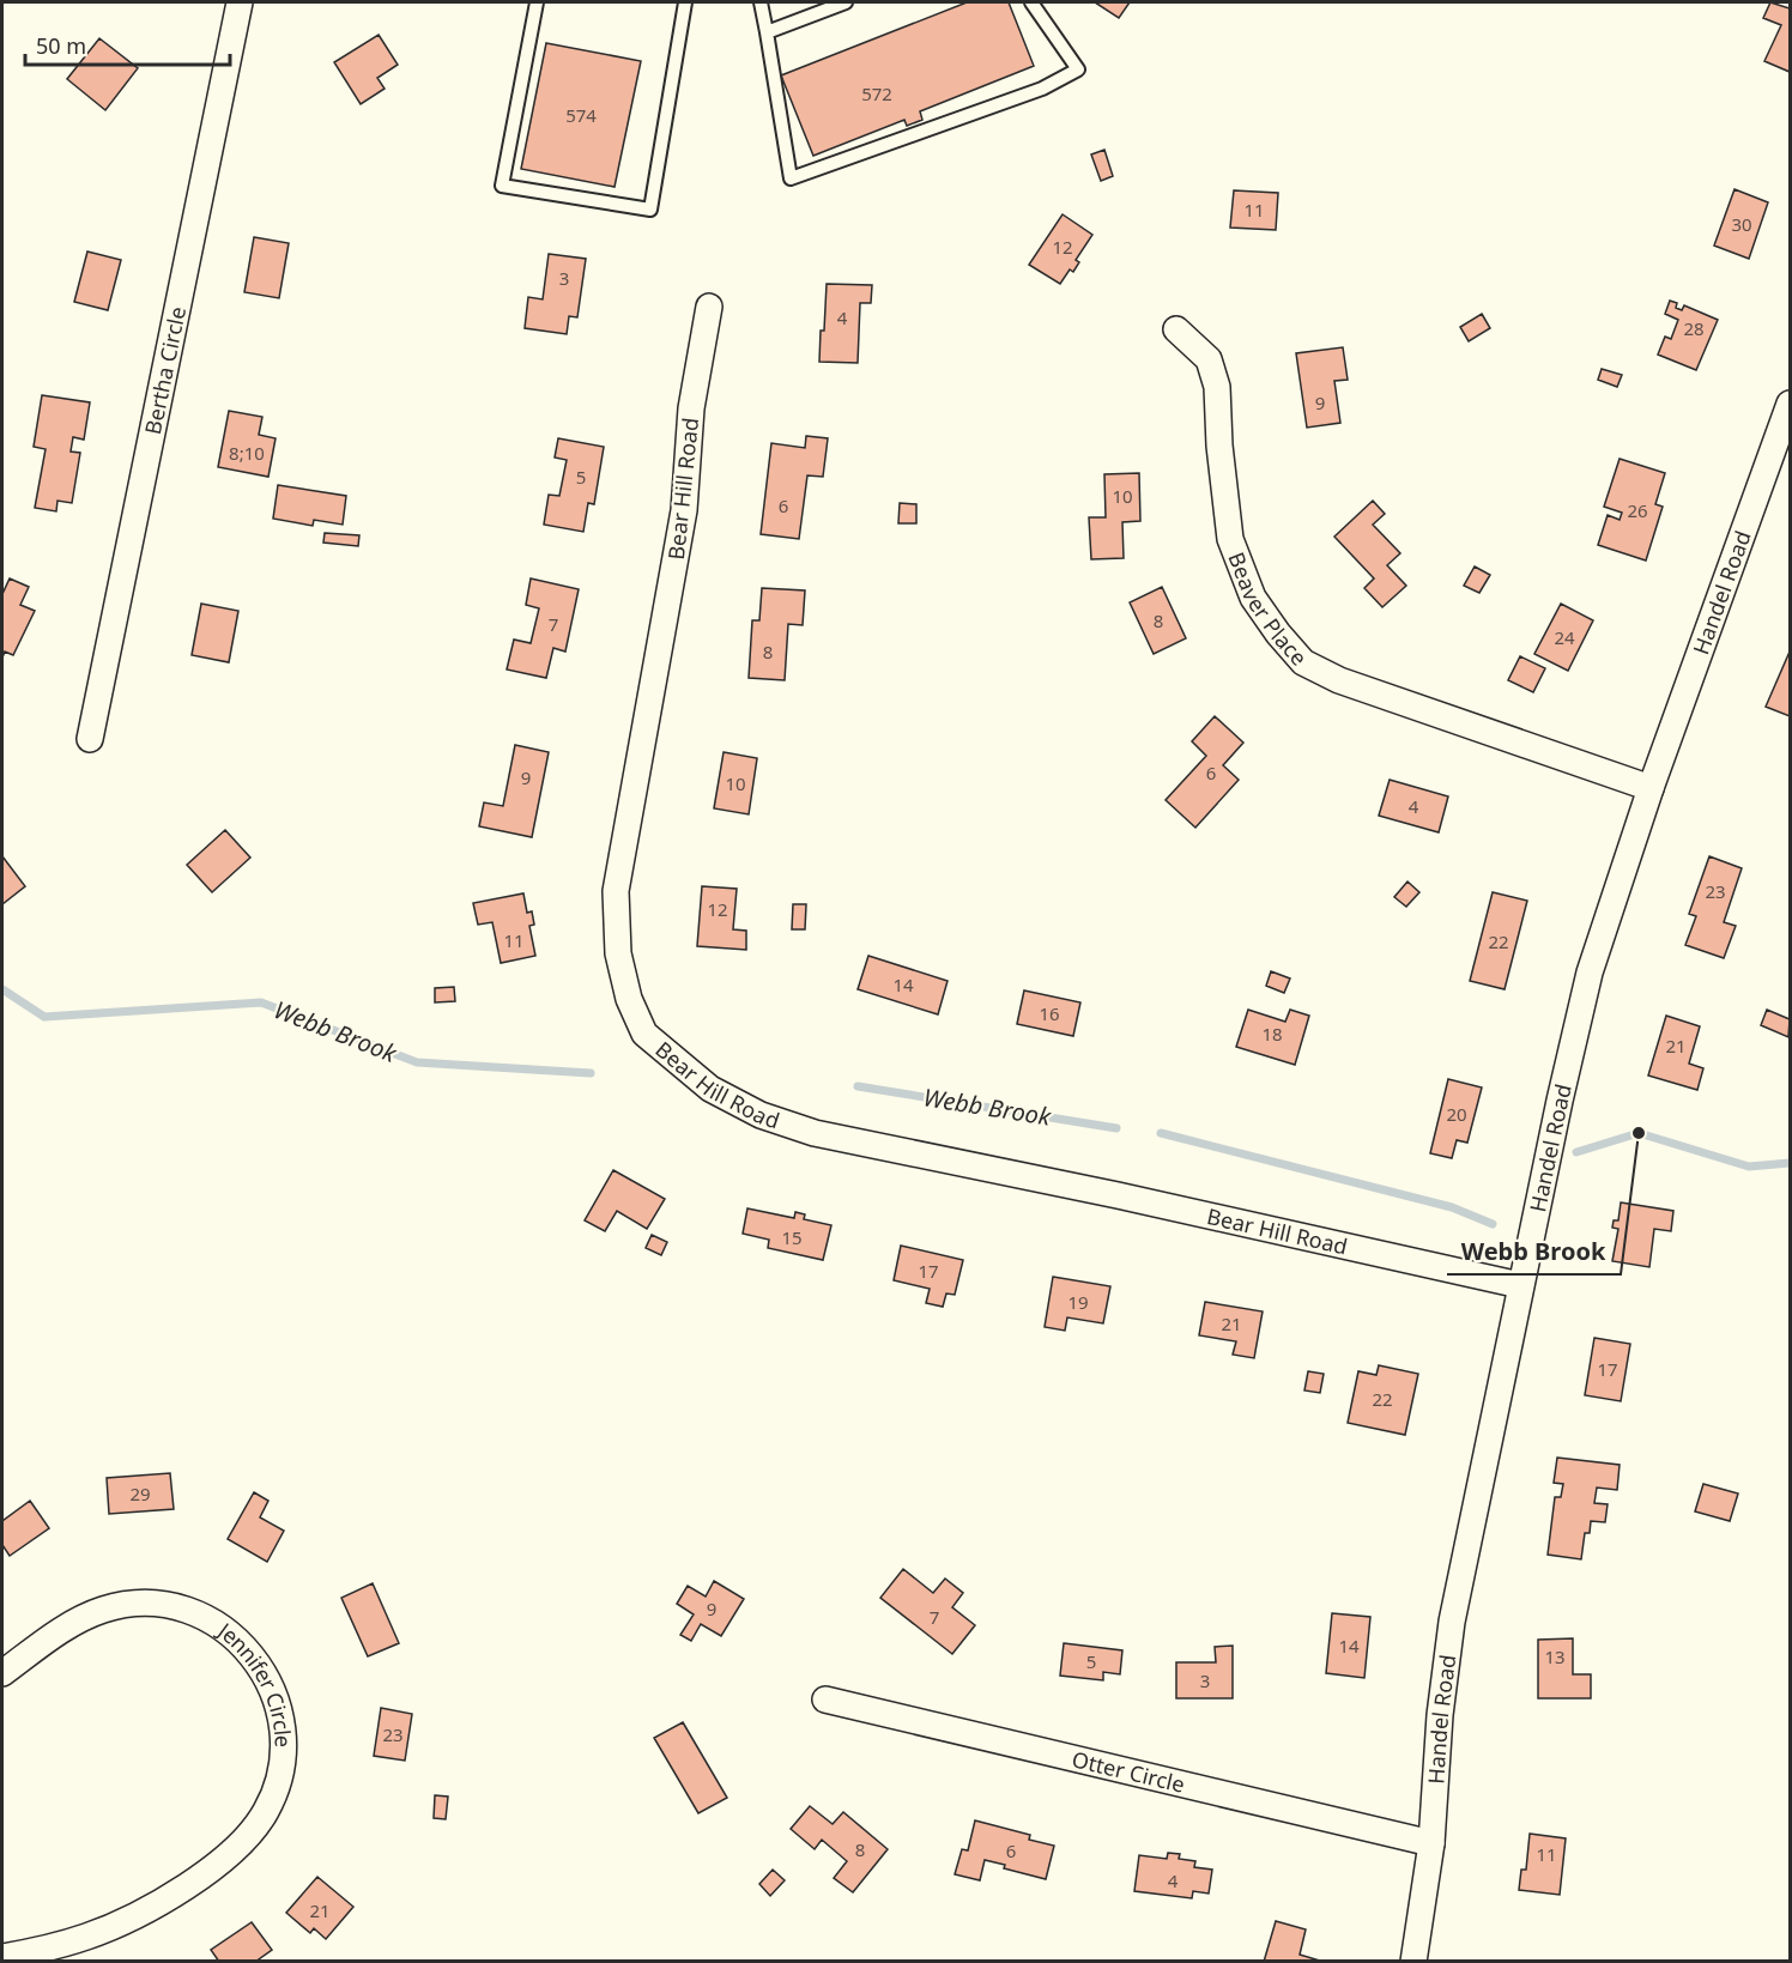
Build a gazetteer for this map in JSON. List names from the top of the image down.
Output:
{
  "streets": {
    "street": [
      "Bertha Circle",
      "Bear Hill Road",
      "Handel Road",
      "Beaver Place",
      "Jennifer Circle",
      "Otter Circle"
    ]
  },
  "crossings": [
    ["Bear Hill Road", "Handel Road"],
    ["Handel Road", "Beaver Place"],
    ["Handel Road", "Otter Circle"]
  ],
  "water": ["Webb Brook"],
  "places": ["Webb Brook"],
  "house_numbers": [
    "572",
    "574",
    "11",
    "30",
    "12",
    "3",
    "4",
    "28",
    "9",
    "8;10",
    "5",
    "10",
    "6",
    "26",
    "8",
    "7",
    "24",
    "8",
    "6",
    "9",
    "10",
    "4",
    "23",
    "12",
    "11",
    "22",
    "14",
    "16",
    "18",
    "21",
    "20",
    "15",
    "17",
    "19",
    "21",
    "17",
    "22",
    "29",
    "9",
    "7",
    "14",
    "13",
    "5",
    "3",
    "23",
    "8",
    "6",
    "11",
    "4",
    "21"
  ],
  "scale_bar": "50 m"
}
